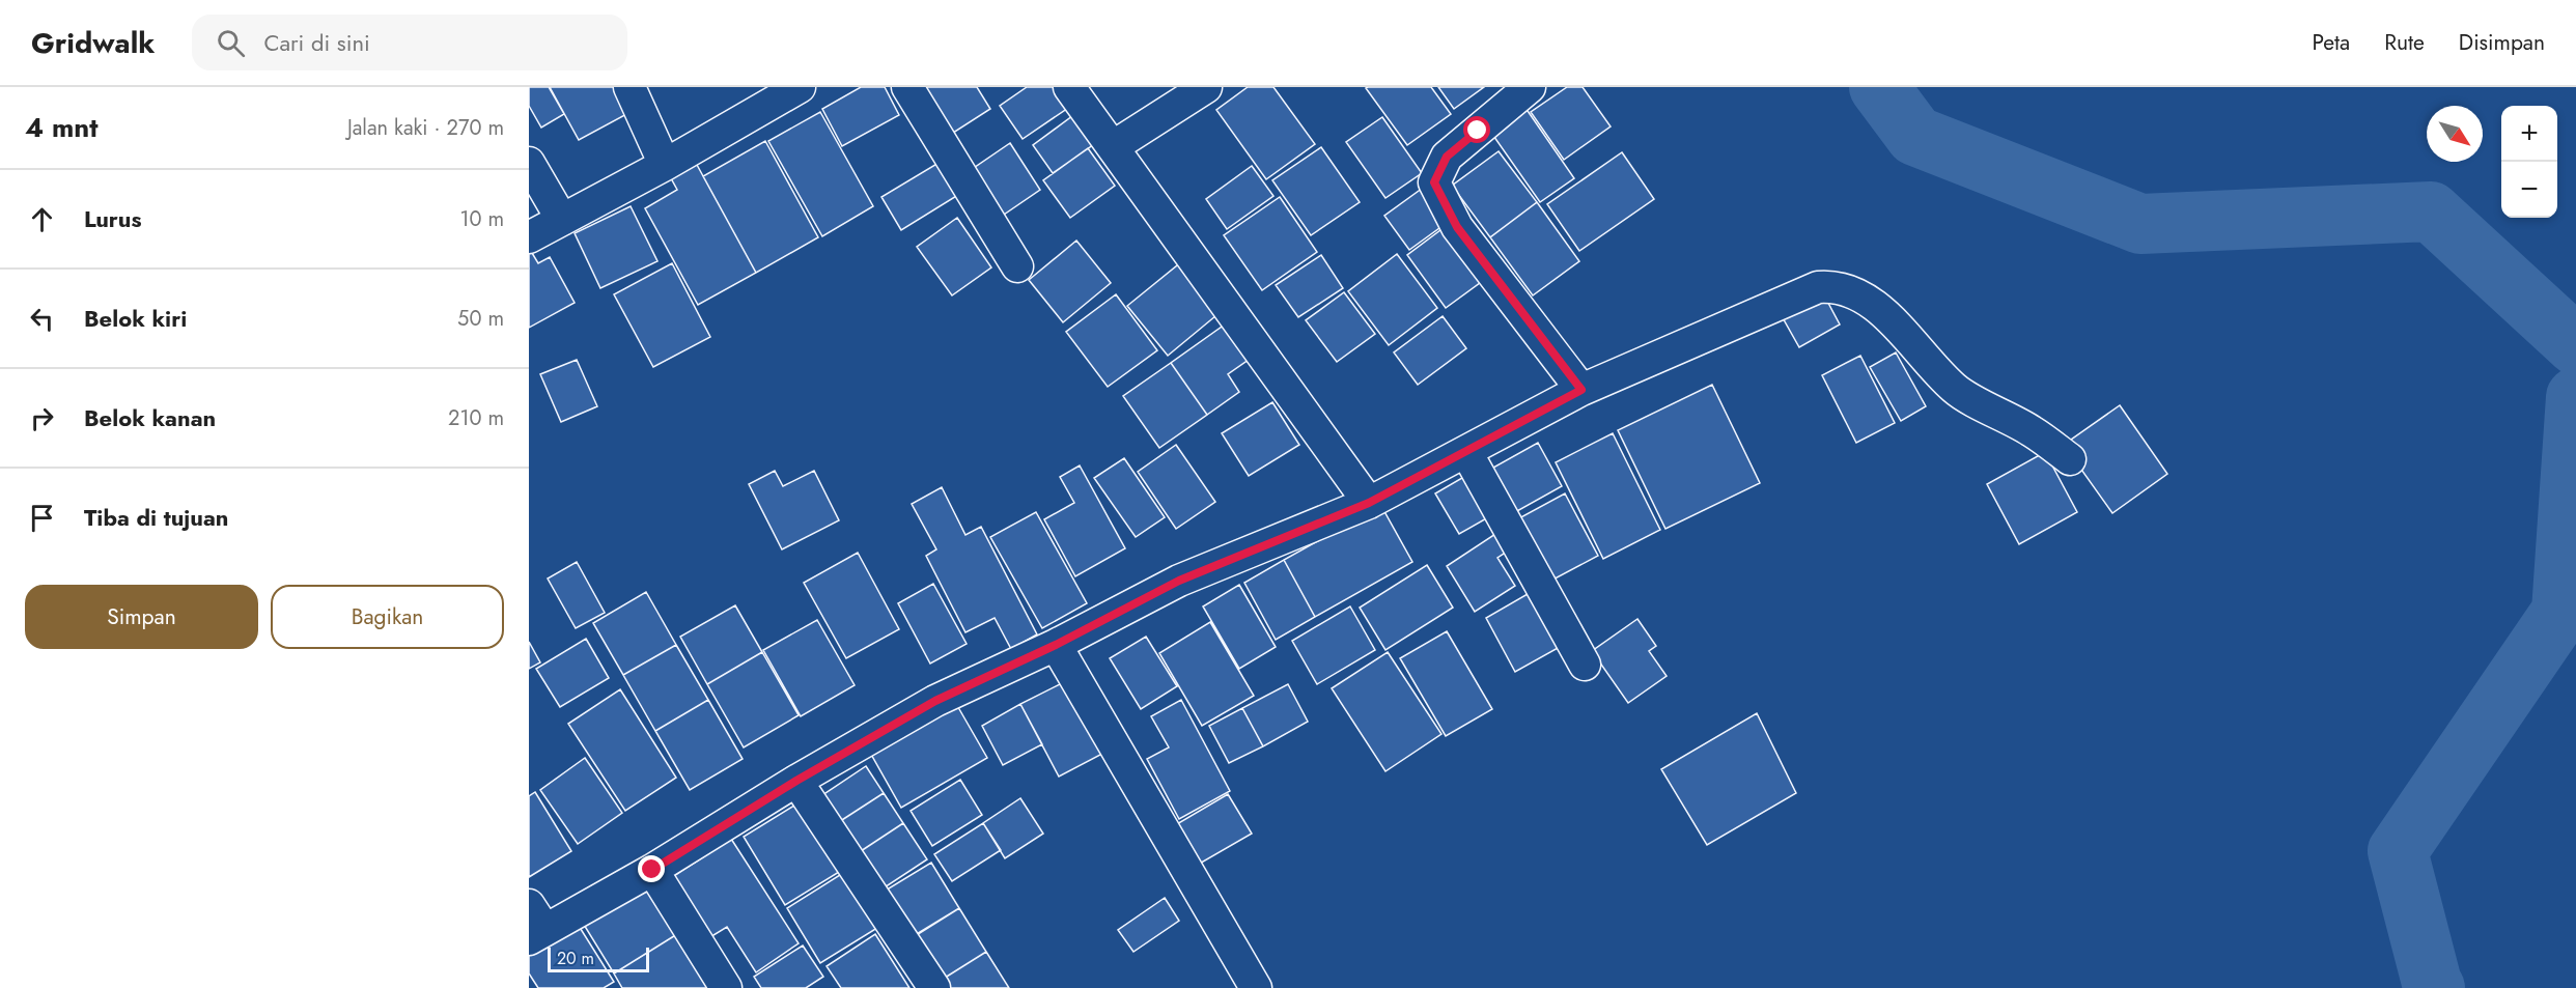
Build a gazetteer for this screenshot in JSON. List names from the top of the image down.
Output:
{
  "scale_bar": "20 m",
  "north": "bottom right",
  "page": {
    "header": "Gridwalk",
    "search": "Cari di sini",
    "nav": ["Peta", "Rute", "Disimpan"],
    "heading": ["4 mnt", "Jalan kaki · 270 m"],
    "map_buttons": ["+", "−"],
    "list": [
      ["Lurus", "10 m"],
      ["Belok kiri", "50 m"],
      ["Belok kanan", "210 m"],
      "Tiba di tujuan"
    ],
    "buttons": ["Simpan", "Bagikan"],
    "scale": "20 m"
  }
}
